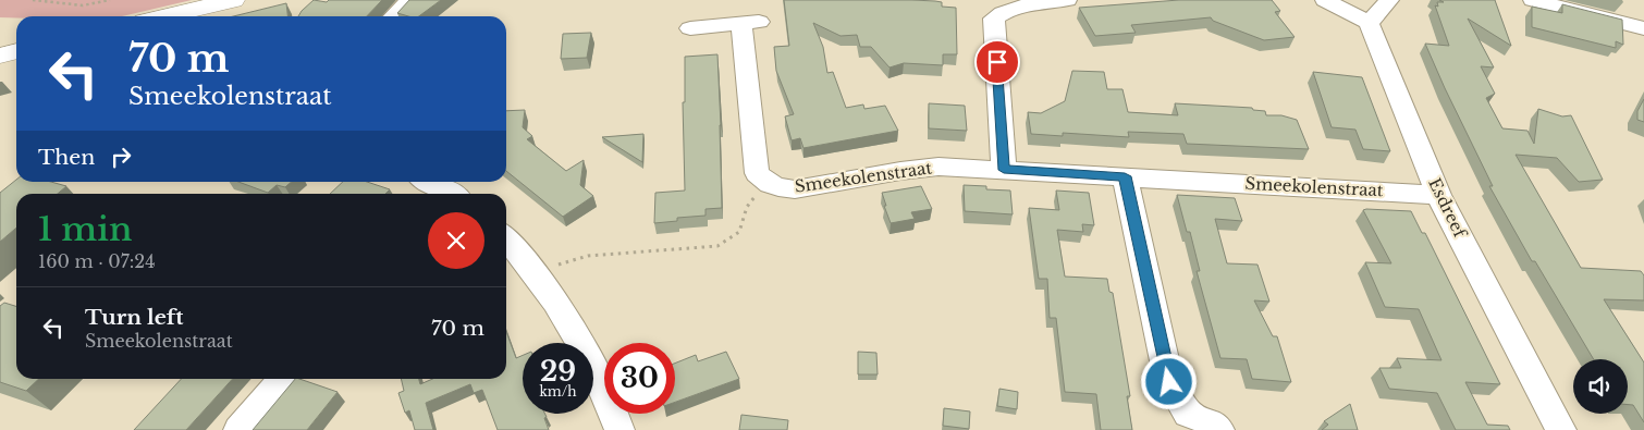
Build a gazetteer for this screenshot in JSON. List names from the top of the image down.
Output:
{
  "streets": {
    "street": ["Smeekolenstraat", "Esdreef"]
  },
  "crossings": [
    ["Smeekolenstraat", "Esdreef"]
  ],
  "page": {
    "turn": ["70 m", "Smeekolenstraat"],
    "then": "Then",
    "heading": ["1 min", "160 m · 07:24"],
    "list": [
      {
        "name": "Turn left",
        "note": "Smeekolenstraat",
        "value": "70 m"
      }
    ],
    "speed": "29 km/h",
    "limit": "30"
  }
}
